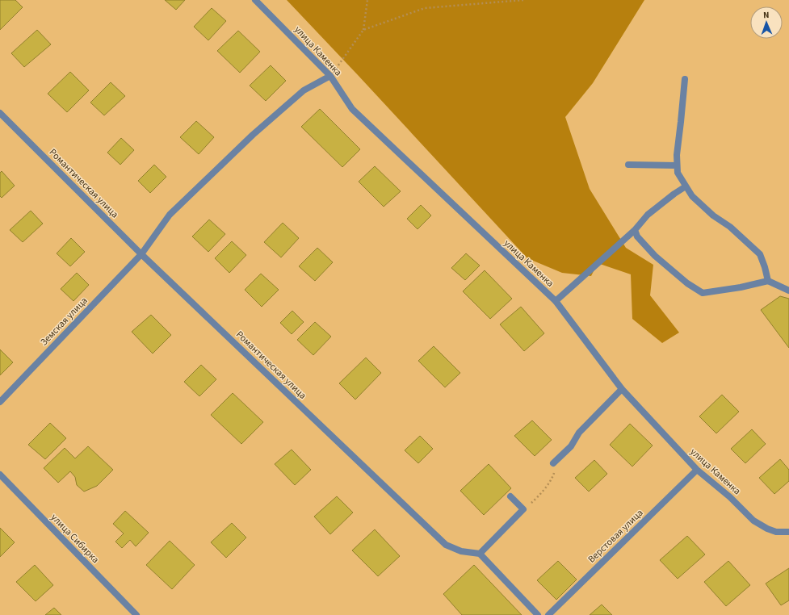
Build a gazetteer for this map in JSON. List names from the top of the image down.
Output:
{
  "streets": {
    "street": [
      "улица Каменка",
      "Романтическая улица",
      "Земская улица",
      "Верстовая улица",
      "улица Сибирка"
    ]
  },
  "crossings": [
    ["улица Каменка", "Земская улица"],
    ["улица Каменка", "Верстовая улица"],
    ["Романтическая улица", "Земская улица"]
  ],
  "north": "top"
}
